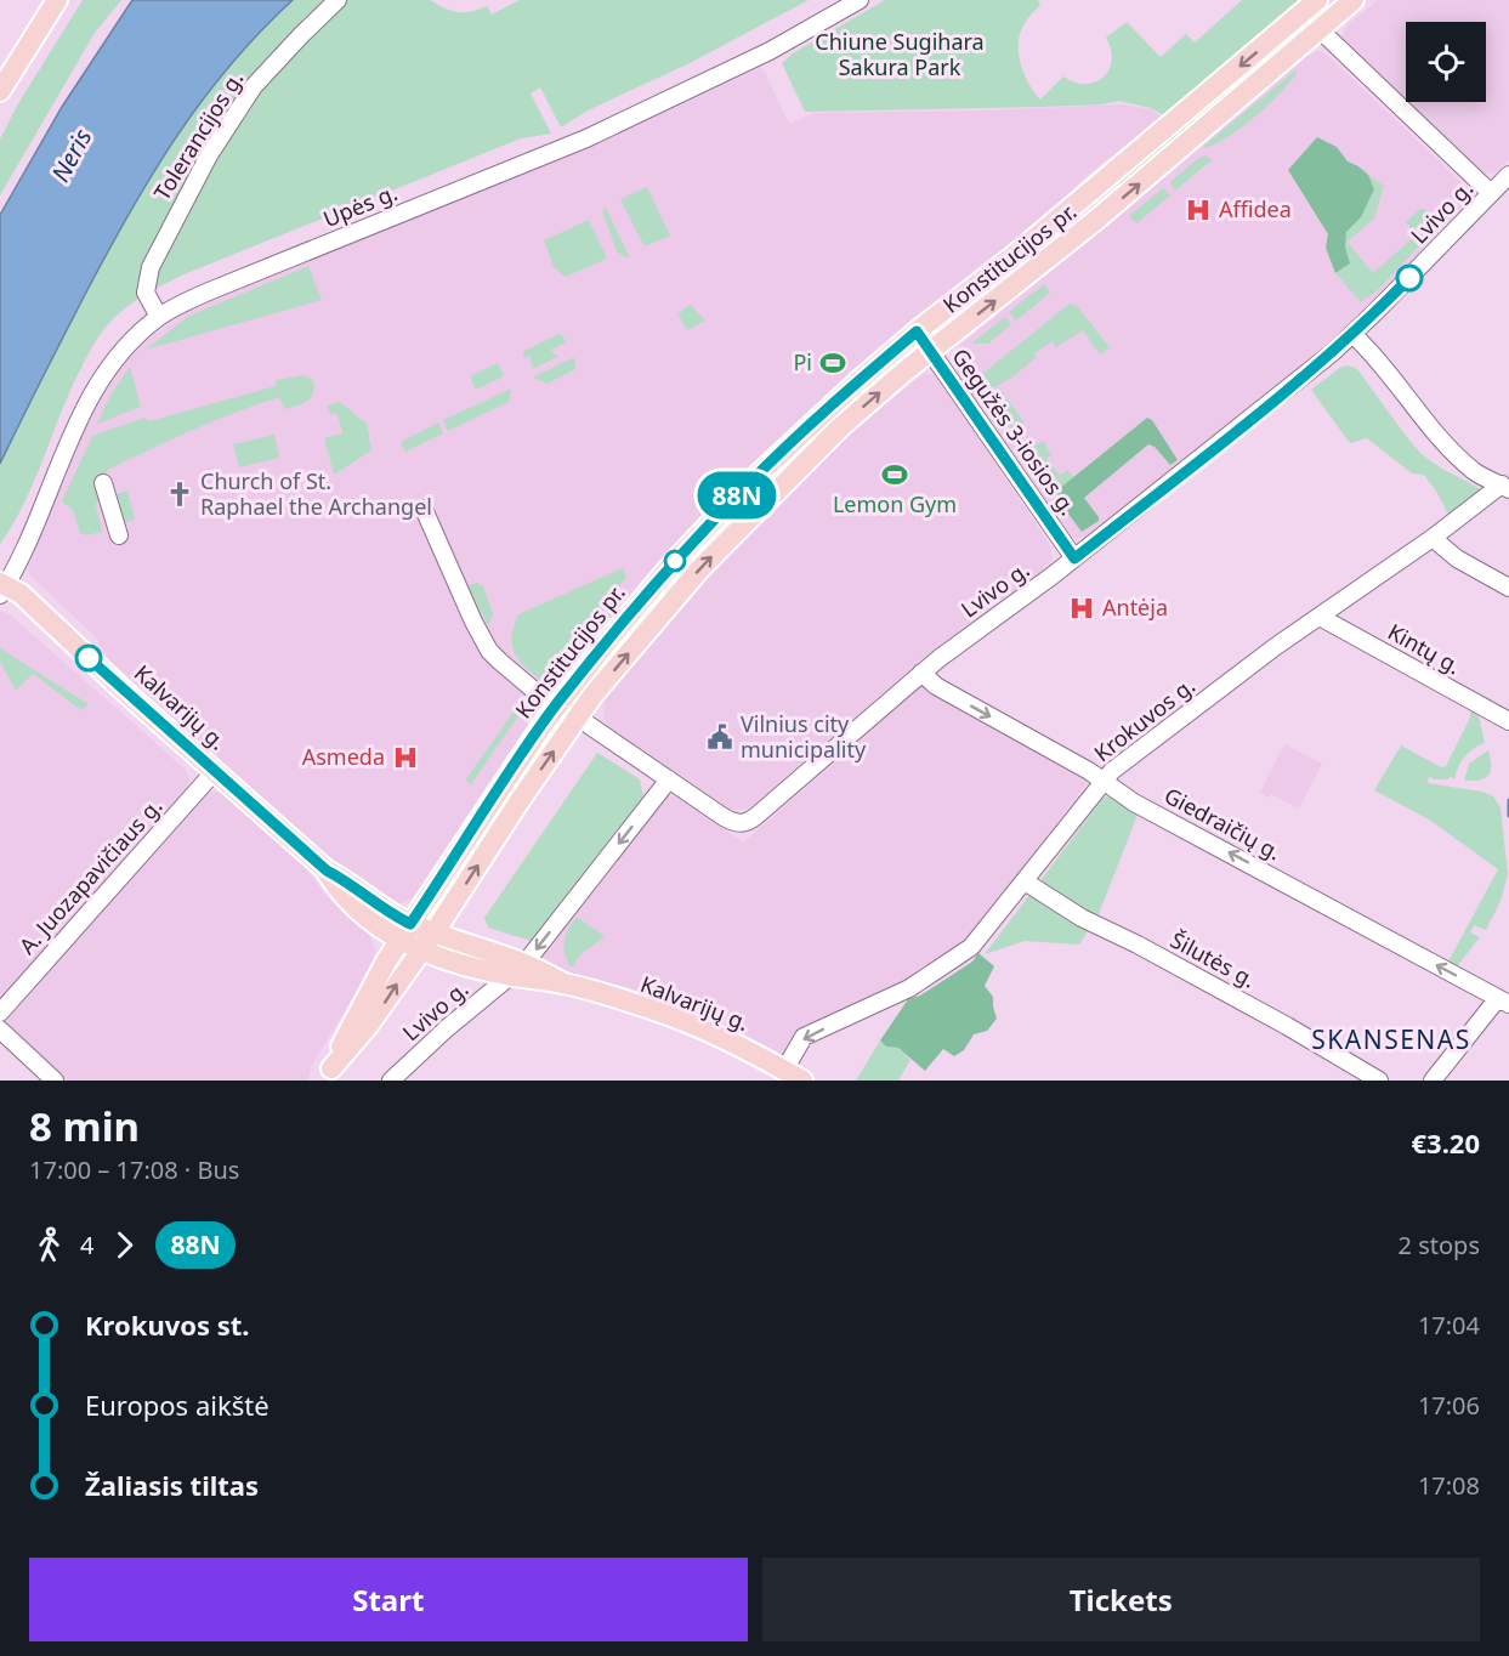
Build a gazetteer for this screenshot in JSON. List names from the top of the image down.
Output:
{
  "streets": {
    "main road": ["Konstitucijos pr.", "Kalvarijų g."],
    "street": [
      "Tolerancijos g.",
      "Upės g.",
      "Lvivo g.",
      "Gegužės 3-iosios g.",
      "Kintų g.",
      "Krokuvos g.",
      "Giedraičių g.",
      "A. Juozapavičiaus g.",
      "Šilutės g."
    ]
  },
  "crossings": [
    ["Tolerancijos g.", "Upės g."],
    ["Upės g.", "Kalvarijų g."],
    ["Lvivo g.", "Gegužės 3-iosios g."],
    ["Lvivo g.", "Kalvarijų g."],
    ["Lvivo g.", "Giedraičių g."],
    ["Konstitucijos pr.", "Gegužės 3-iosios g."],
    ["Konstitucijos pr.", "Kalvarijų g."],
    ["Kintų g.", "Krokuvos g."],
    ["Kalvarijų g.", "Krokuvos g."],
    ["Kalvarijų g.", "A. Juozapavičiaus g."],
    ["Krokuvos g.", "Giedraičių g."],
    ["Krokuvos g.", "Šilutės g."]
  ],
  "districts": ["SKANSENAS"],
  "water": ["Neris"],
  "parks": ["Chiune Sugihara Sakura Park"],
  "places": {
    "hospital": ["Affidea", "Antėja", "Asmeda"],
    "sports": ["Pi", "Lemon Gym"],
    "church": ["Church of St. Raphael the Archangel"],
    "public building": ["Vilnius city municipality"]
  },
  "lines": ["bus line 88N"],
  "page": {
    "on_map": "88N",
    "heading": ["8 min", "17:00 – 17:08 · Bus", "€3.20"],
    "legs": ["4", "88N", "2 stops"],
    "list": [
      {
        "name": "Krokuvos st.",
        "value": "17:04"
      },
      {
        "name": "Europos aikštė",
        "value": "17:06"
      },
      {
        "name": "Žaliasis tiltas",
        "value": "17:08"
      }
    ],
    "buttons": ["Start", "Tickets"]
  }
}
